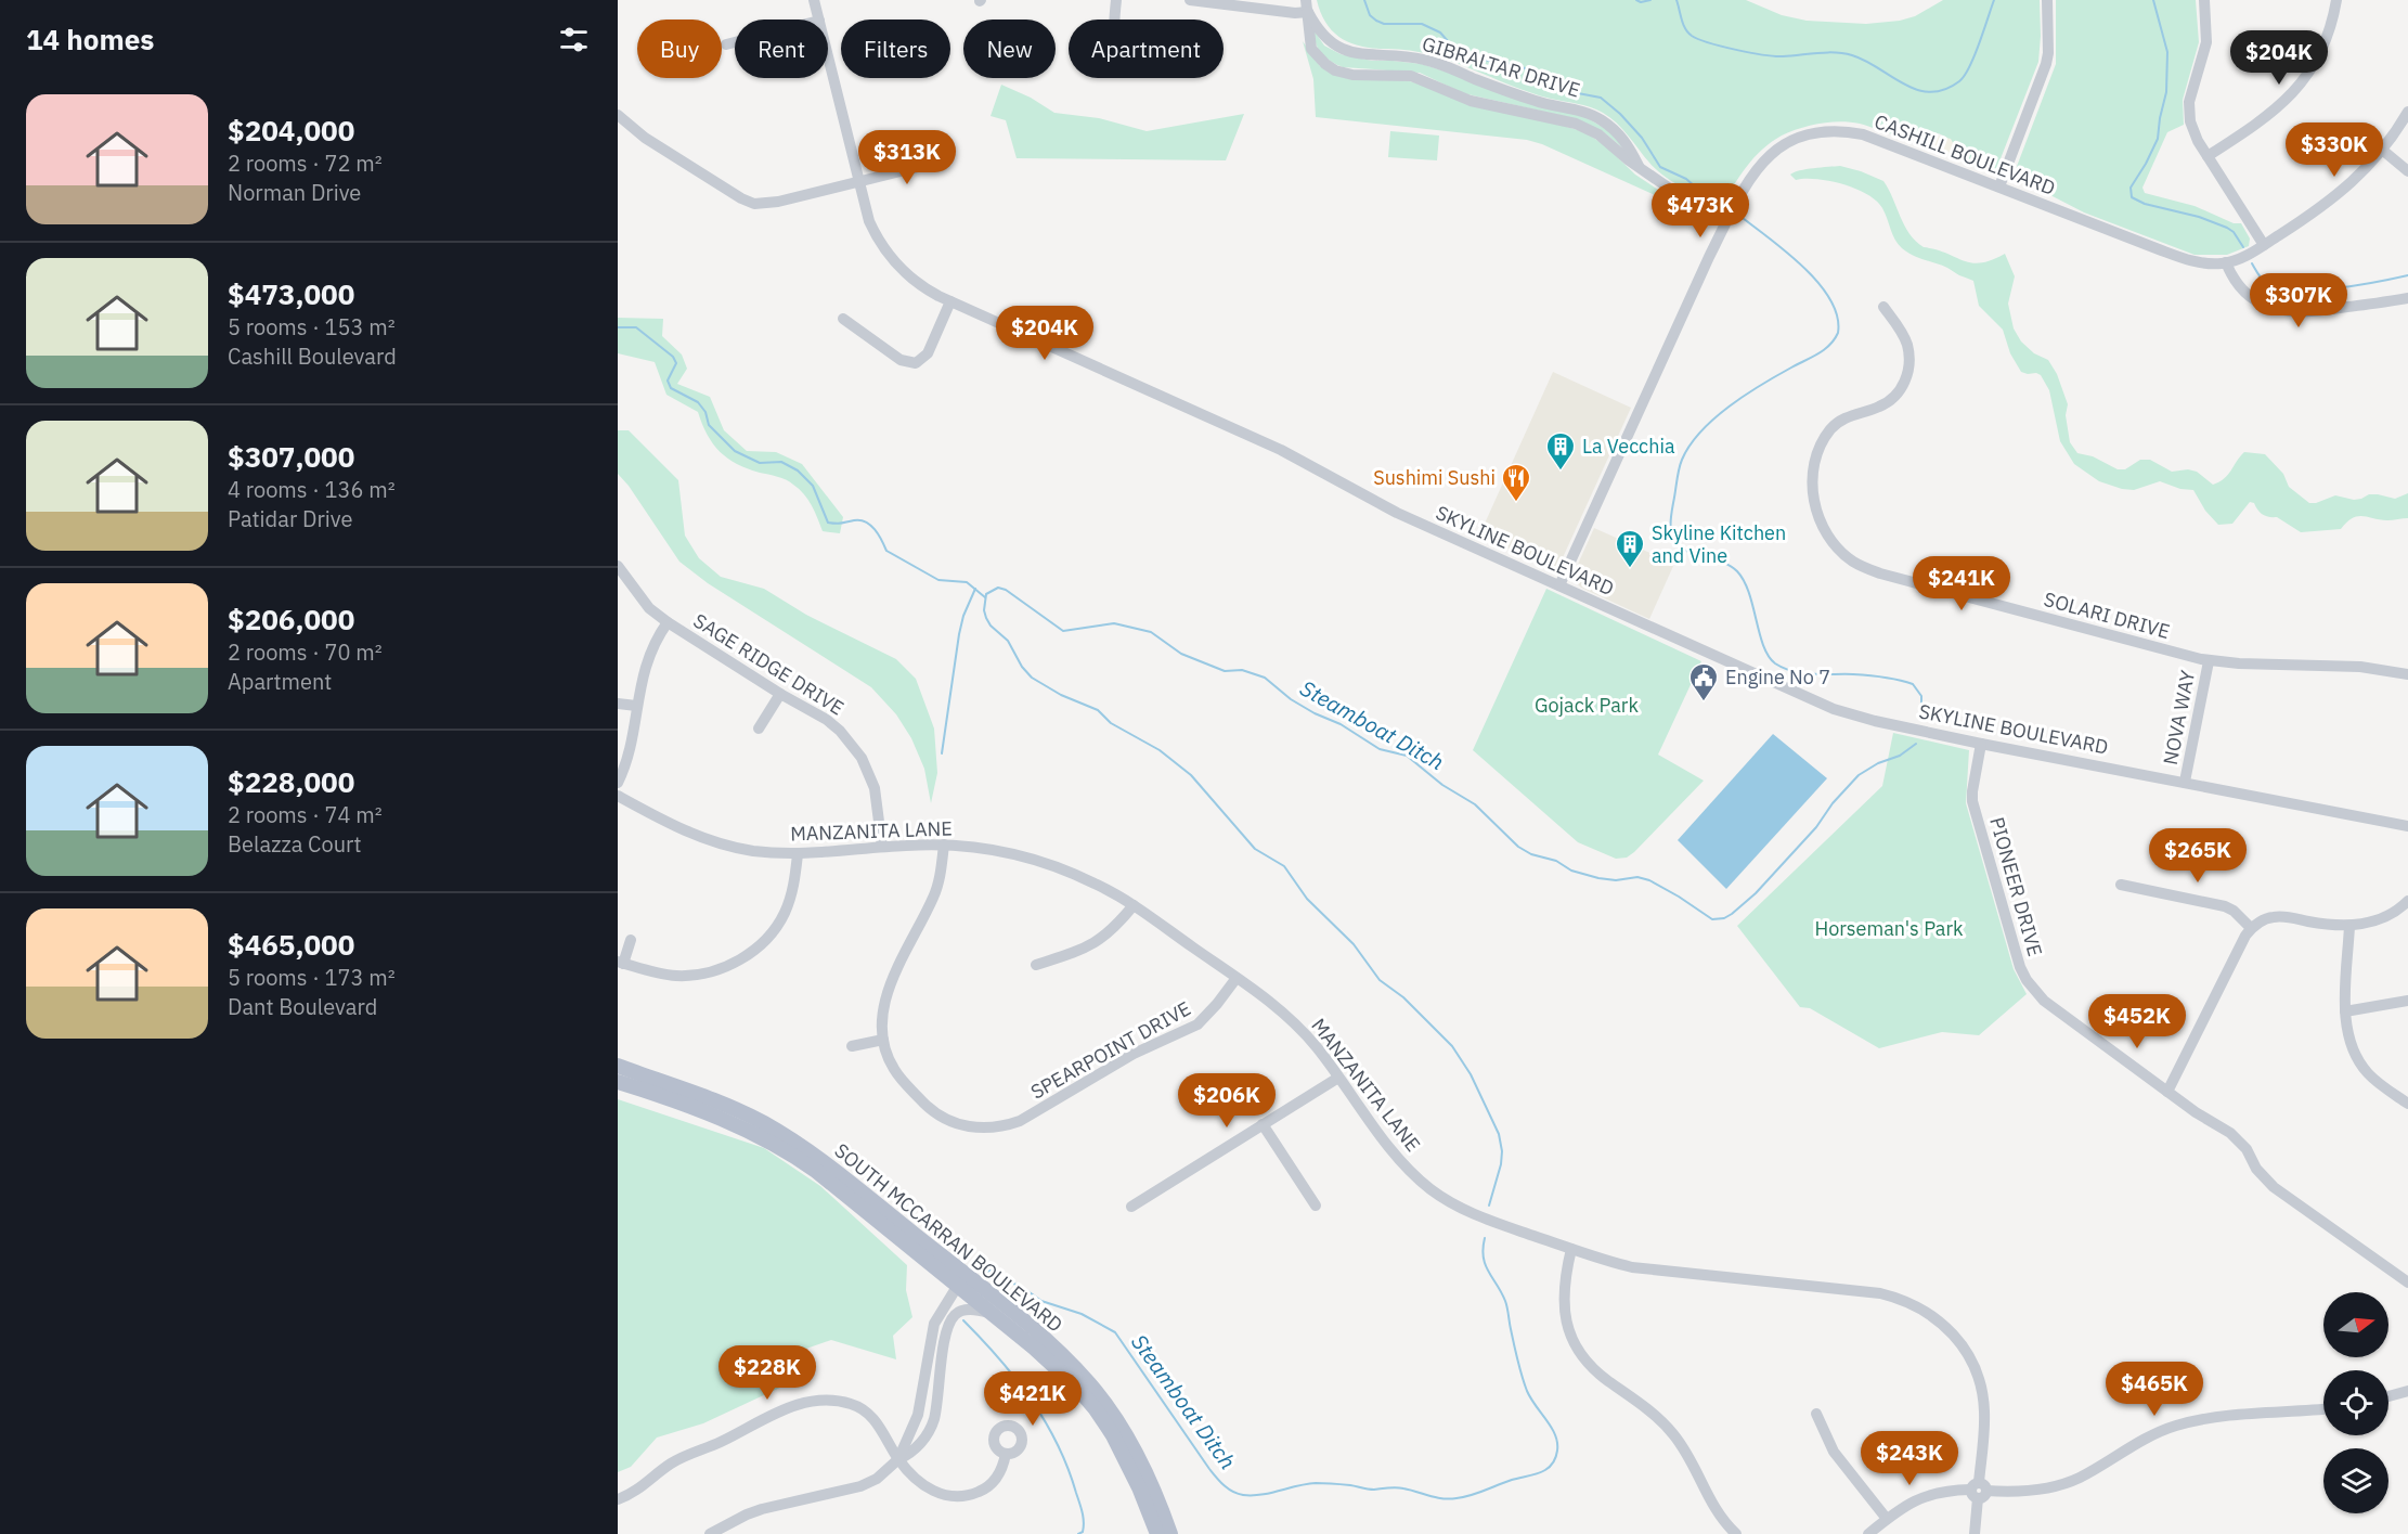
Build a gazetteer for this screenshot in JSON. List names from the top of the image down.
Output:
{
  "streets": {
    "main road": ["SOUTH MCCARRAN BOULEVARD"],
    "street": [
      "GIBRALTAR DRIVE",
      "CASHILL BOULEVARD",
      "SKYLINE BOULEVARD",
      "SOLARI DRIVE",
      "SAGE RIDGE DRIVE",
      "NOVA WAY",
      "MANZANITA LANE",
      "PIONEER DRIVE",
      "SPEARPOINT DRIVE"
    ]
  },
  "crossings": [
    ["GIBRALTAR DRIVE", "CASHILL BOULEVARD"],
    ["CASHILL BOULEVARD", "SKYLINE BOULEVARD"],
    ["SKYLINE BOULEVARD", "NOVA WAY"],
    ["SKYLINE BOULEVARD", "PIONEER DRIVE"],
    ["SOLARI DRIVE", "NOVA WAY"],
    ["SAGE RIDGE DRIVE", "MANZANITA LANE"],
    ["MANZANITA LANE", "SPEARPOINT DRIVE"]
  ],
  "water": ["Steamboat Ditch"],
  "parks": ["Gojack Park", "Horseman's Park"],
  "places": {
    "building": ["La Vecchia", "Skyline Kitchen and Vine"],
    "restaurant": ["Sushimi Sushi"],
    "public building": ["Engine No 7"]
  },
  "north": "right",
  "page": {
    "heading": "14 homes",
    "chip": [
      "Buy",
      "Rent",
      "Filters",
      "New",
      "Apartment"
    ],
    "price": [
      "$204K",
      "$330K",
      "$313K",
      "$473K",
      "$307K",
      "$204K",
      "$241K",
      "$265K",
      "$452K",
      "$206K",
      "$228K",
      "$465K",
      "$421K",
      "$243K"
    ],
    "list": [
      {
        "name": "$204,000",
        "note": "2 rooms · 72 m² · Norman Drive"
      },
      {
        "name": "$473,000",
        "note": "5 rooms · 153 m² · Cashill Boulevard"
      },
      {
        "name": "$307,000",
        "note": "4 rooms · 136 m² · Patidar Drive"
      },
      {
        "name": "$206,000",
        "note": "2 rooms · 70 m² · Apartment"
      },
      {
        "name": "$228,000",
        "note": "2 rooms · 74 m² · Belazza Court"
      },
      {
        "name": "$465,000",
        "note": "5 rooms · 173 m² · Dant Boulevard"
      }
    ]
  }
}
